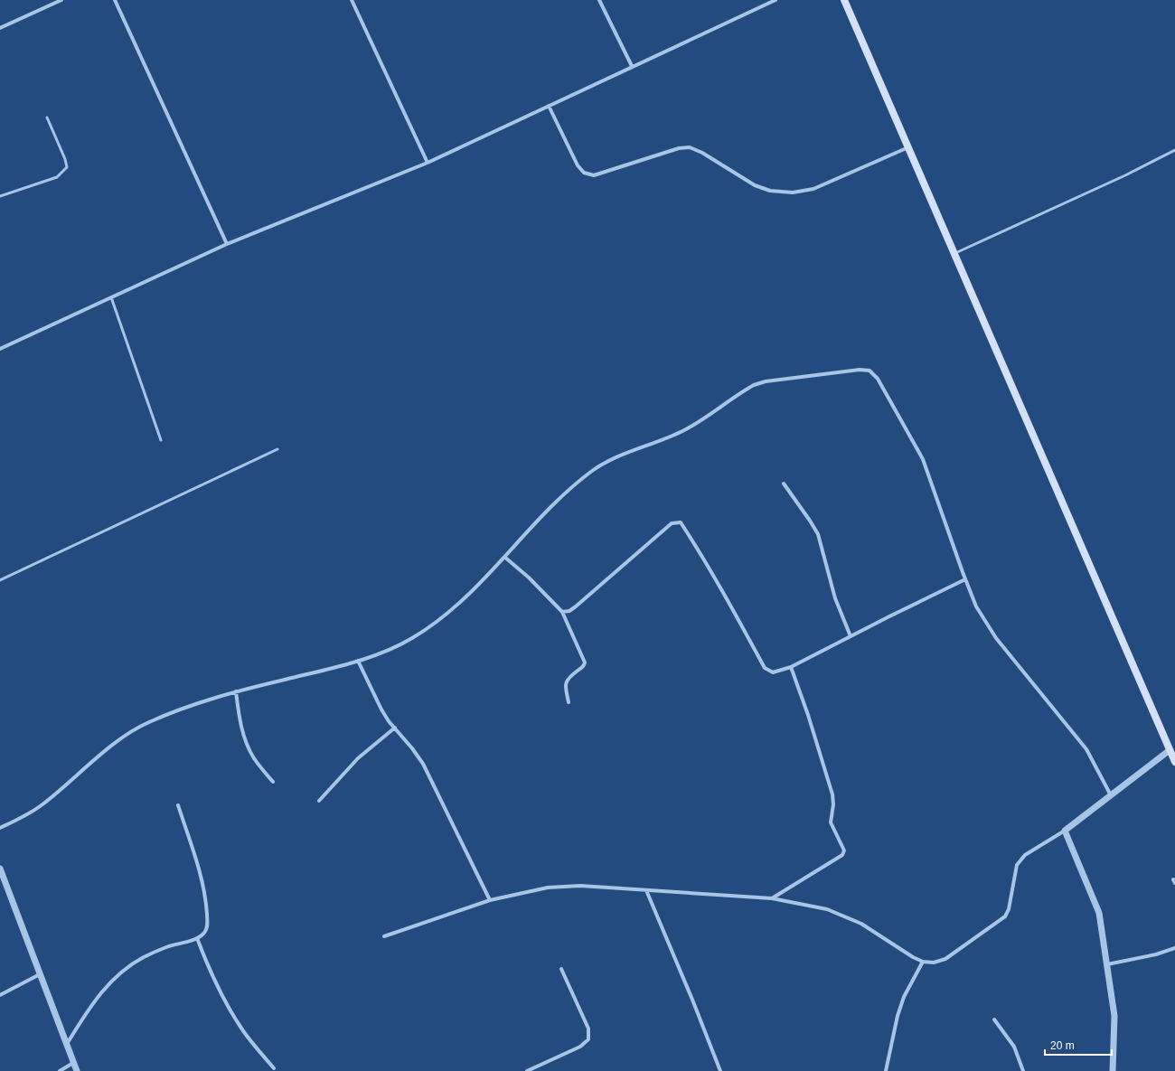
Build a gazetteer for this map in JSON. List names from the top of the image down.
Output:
{
  "scale_bar": "20 m"
}
